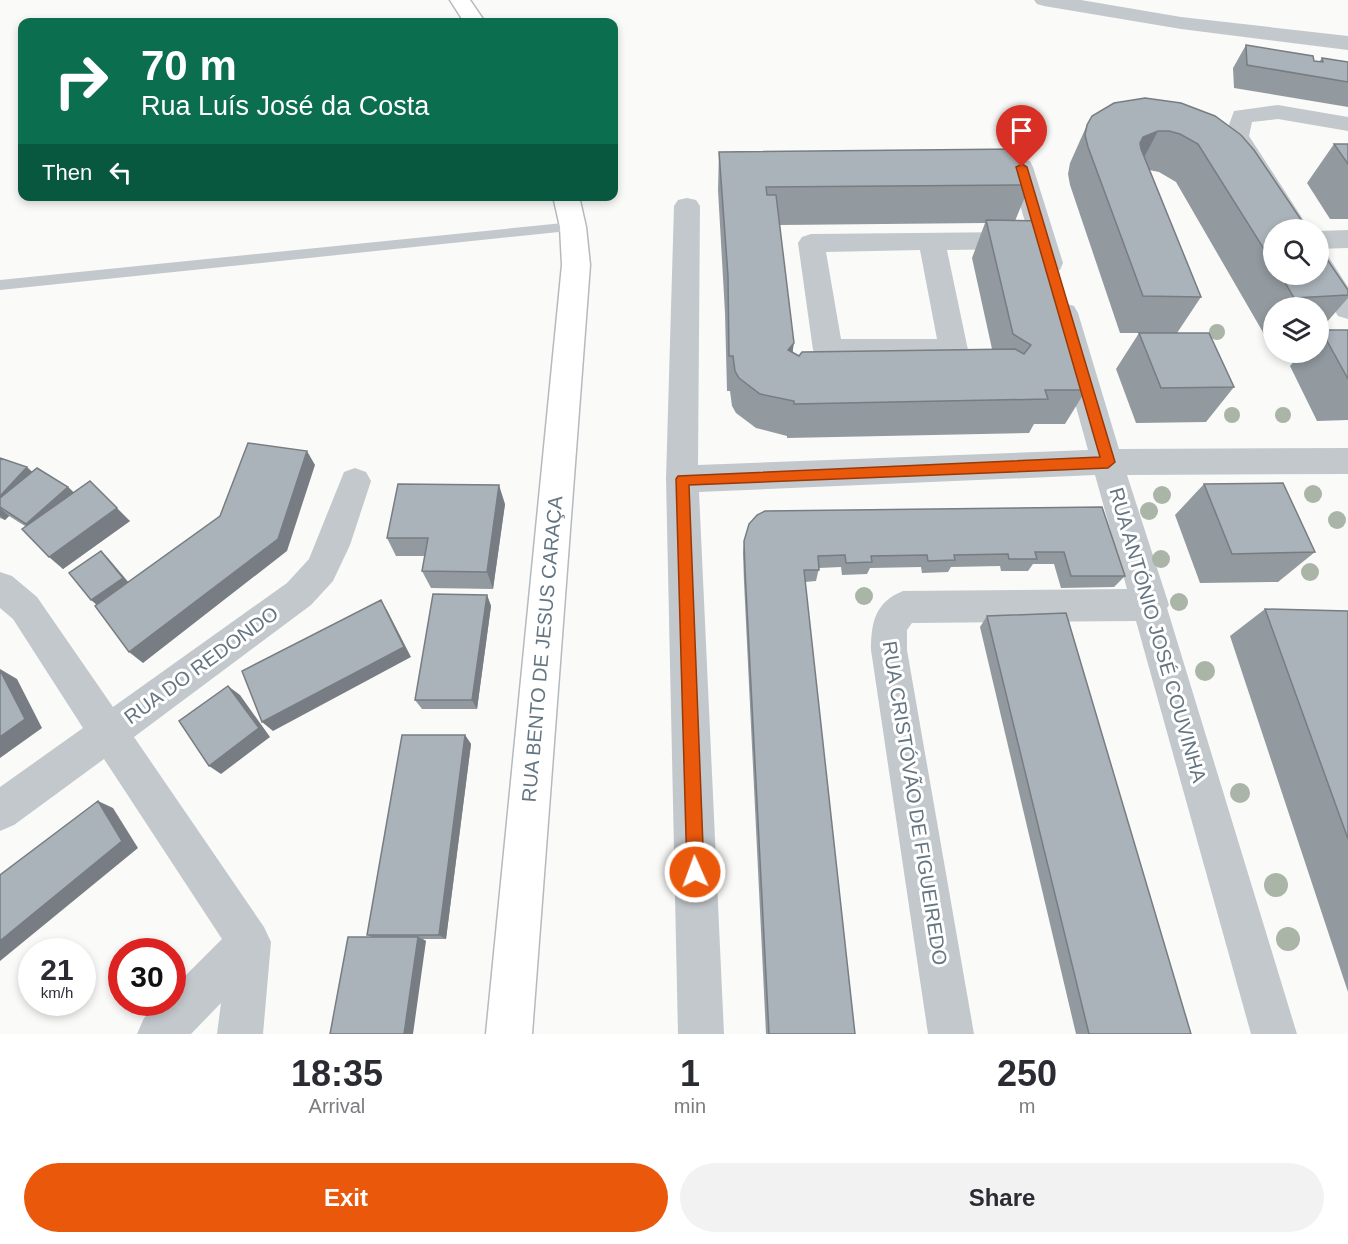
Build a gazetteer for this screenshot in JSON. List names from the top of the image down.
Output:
{
  "streets": {
    "main road": ["RUA BENTO DE JESUS CARAÇA"],
    "street": ["RUA ANTÓNIO JOSÉ COUVINHA", "RUA DO REDONDO", "RUA CRISTÓVÃO DE FIGUEIREDO"]
  },
  "crossings": [
    ["RUA ANTÓNIO JOSÉ COUVINHA", "RUA CRISTÓVÃO DE FIGUEIREDO"]
  ],
  "page": {
    "turn": ["70 m", "Rua Luís José da Costa"],
    "then": "Then",
    "speed": "21 km/h",
    "limit": "30",
    "eta": [
      "18:35",
      "Arrival",
      "1",
      "min",
      "250",
      "m"
    ],
    "buttons": ["Exit", "Share"]
  }
}
